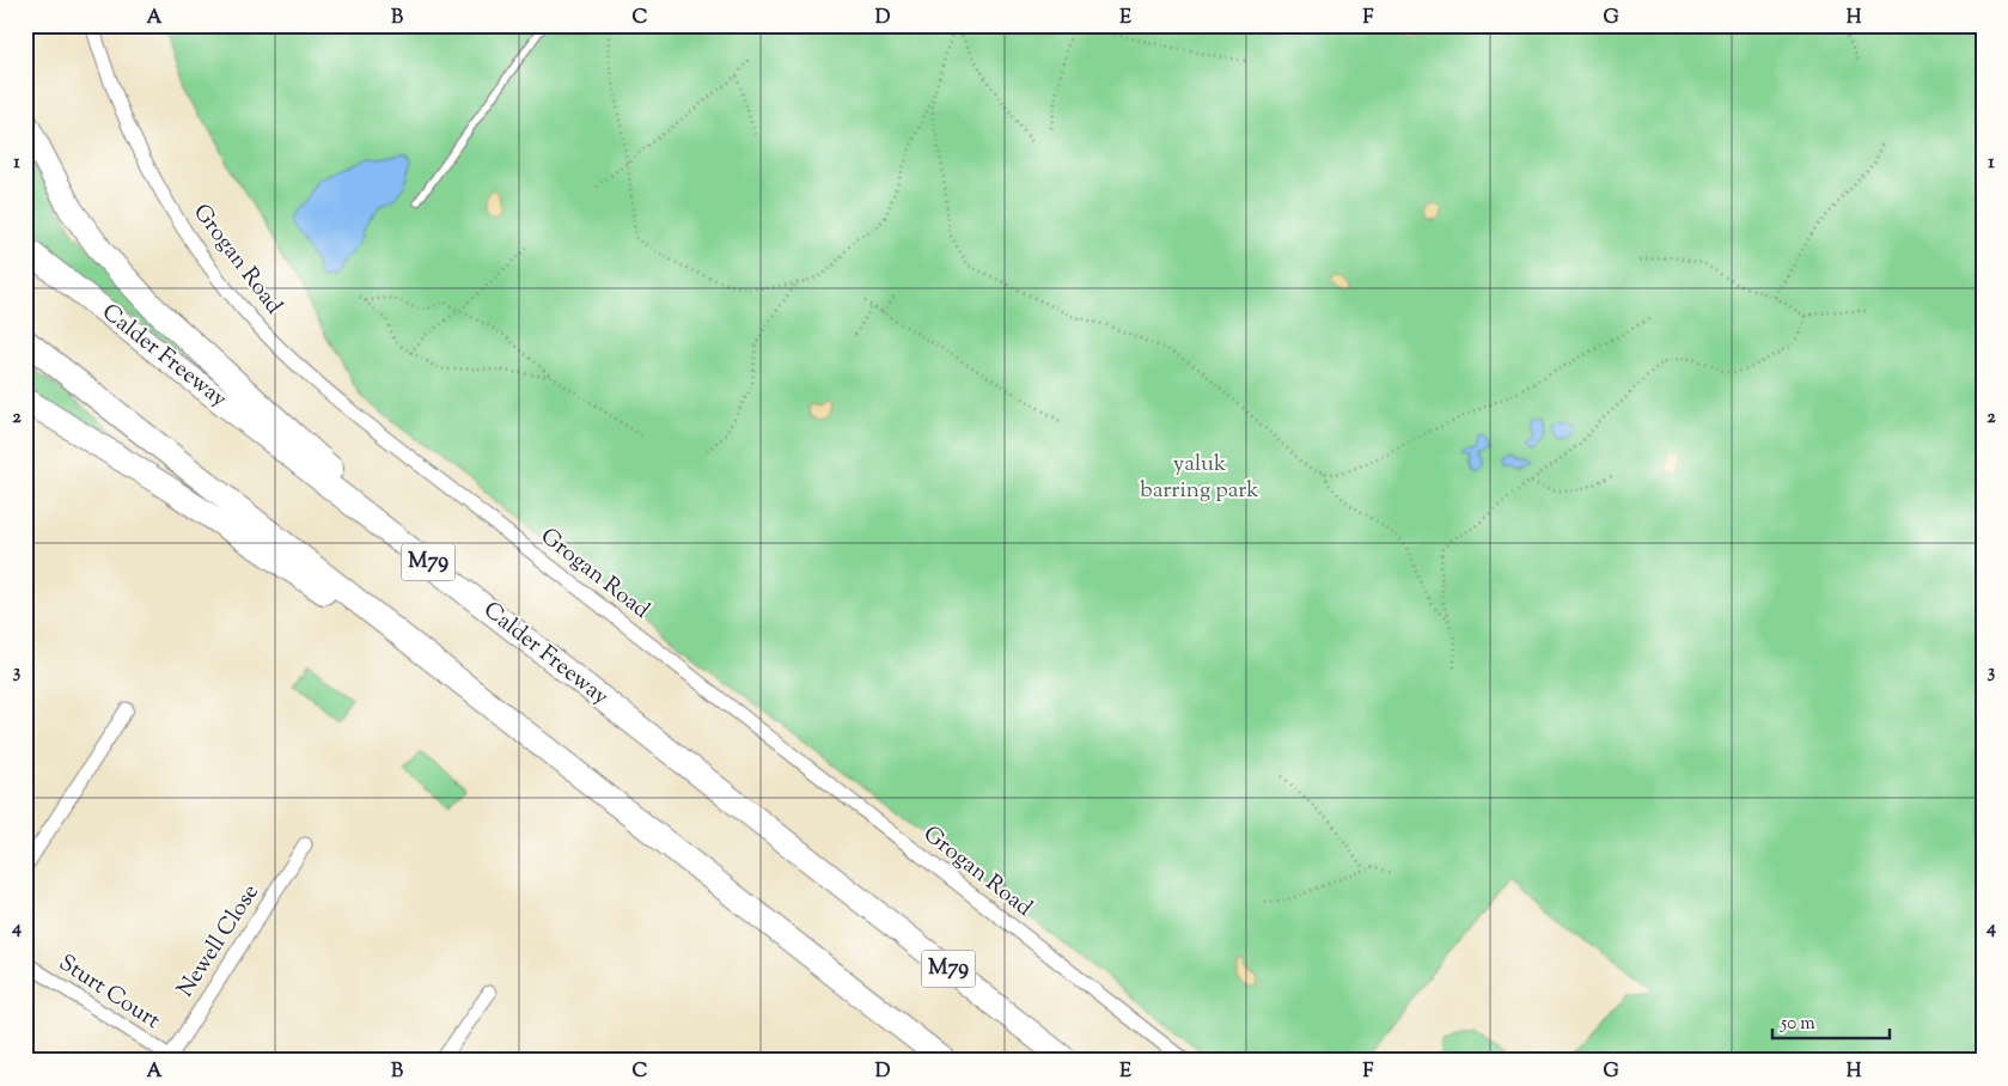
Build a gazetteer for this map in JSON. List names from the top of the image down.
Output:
{
  "streets": {
    "highway": ["Calder Freeway", "M79"],
    "street": ["Grogan Road", "Newell Close", "Sturt Court"]
  },
  "crossings": [
    ["Newell Close", "Sturt Court"]
  ],
  "parks": ["yaluk barring park"],
  "scale_bar": "50 m",
  "grid": {
    "columns": [
      "A",
      "B",
      "C",
      "D",
      "E",
      "F",
      "G",
      "H"
    ],
    "rows": [
      "1",
      "2",
      "3",
      "4"
    ]
  }
}
